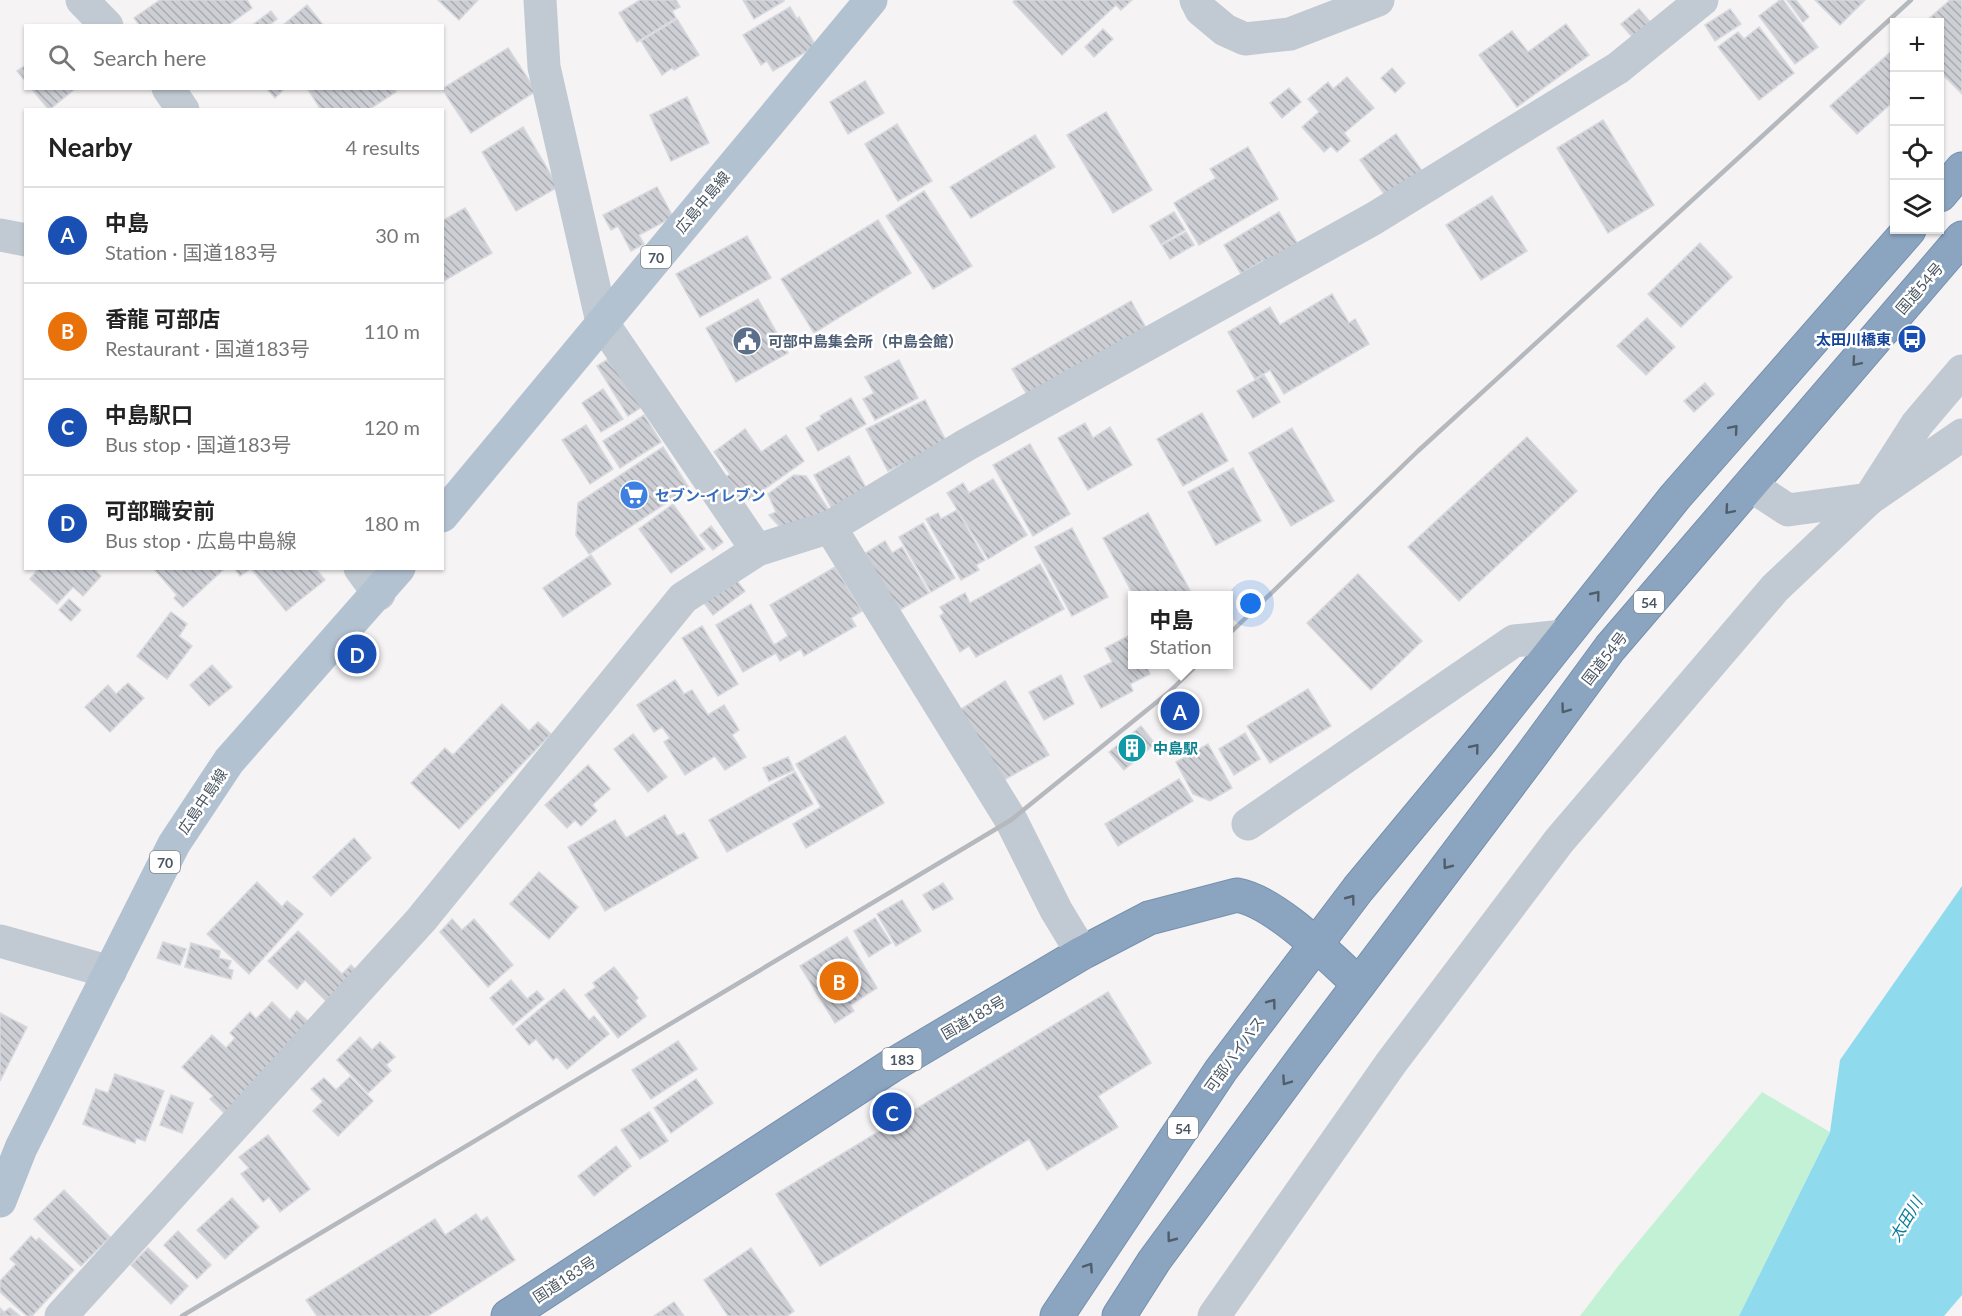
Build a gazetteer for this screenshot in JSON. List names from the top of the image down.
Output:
{
  "streets": {
    "highway": [
      "国道54号",
      "54",
      "国道183号",
      "可部バイパス",
      "183"
    ],
    "main road": ["広島中島線", "70"]
  },
  "crossings": [
    ["国道54号", "54"],
    ["国道54号", "国道183号"],
    ["54", "国道183号"],
    ["54", "可部バイパス"],
    ["国道183号", "可部バイパス"]
  ],
  "water": ["太田川"],
  "places": {
    "bus stop": ["太田川橋東"],
    "public building": ["可部中島集会所（中島会館）"],
    "supermarket": ["セブン-イレブン"],
    "building": ["中島駅"]
  },
  "page": {
    "map_buttons": ["+", "−"],
    "search": "Search here",
    "heading": ["Nearby", "4 results"],
    "list": [
      {
        "mark": "A",
        "name": "中島",
        "note": "Station · 国道183号",
        "value": "30 m"
      },
      {
        "mark": "B",
        "name": "香龍 可部店",
        "note": "Restaurant · 国道183号",
        "value": "110 m"
      },
      {
        "mark": "C",
        "name": "中島駅口",
        "note": "Bus stop · 国道183号",
        "value": "120 m"
      },
      {
        "mark": "D",
        "name": "可部職安前",
        "note": "Bus stop · 広島中島線",
        "value": "180 m"
      }
    ],
    "popup": ["中島", "Station"],
    "pins": [
      "D",
      "A",
      "B",
      "C"
    ]
  }
}
